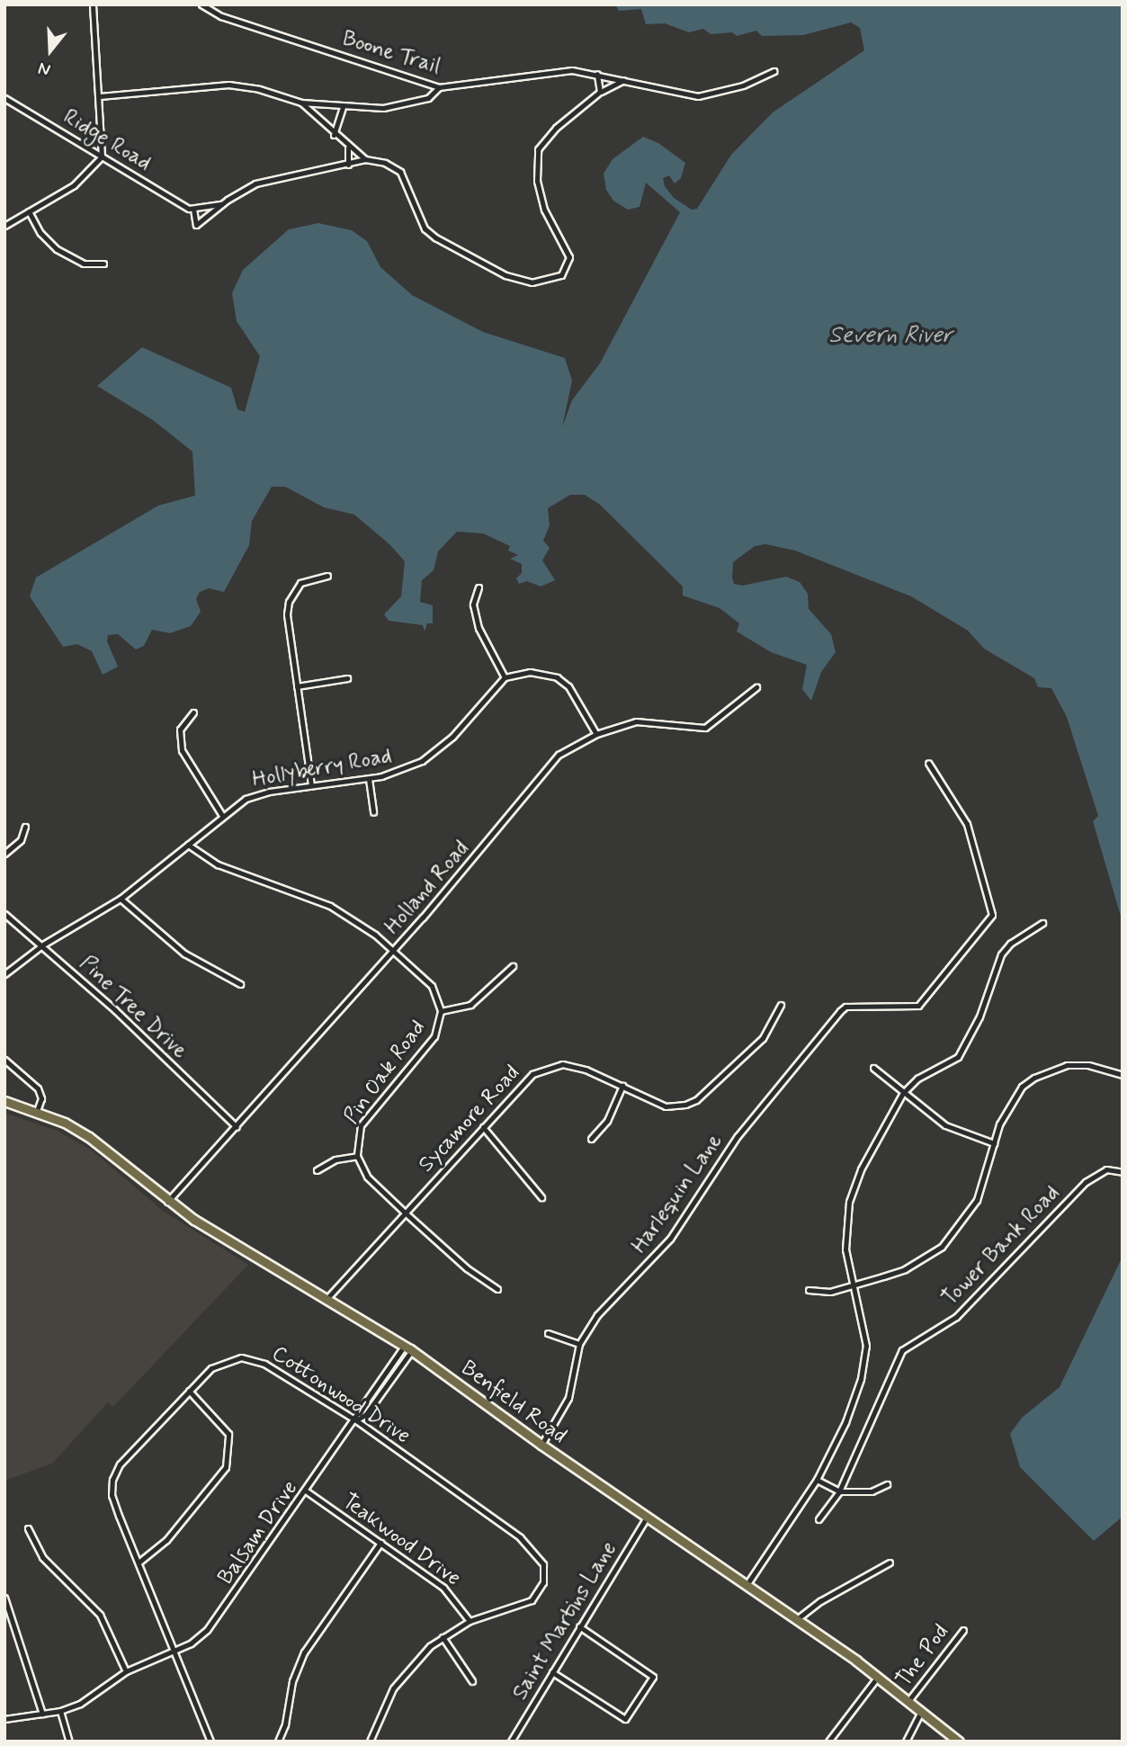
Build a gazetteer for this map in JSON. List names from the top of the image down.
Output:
{
  "streets": {
    "main road": ["Benfield Road"],
    "street": [
      "Boone Trail",
      "Ridge Road",
      "Hollyberry Road",
      "Holland Road",
      "Pine Tree Drive",
      "Pin Oak Road",
      "Sycamore Road",
      "Harlequin Lane",
      "Tower Bank Road",
      "Cottonwood Drive",
      "Balsam Drive",
      "Teakwood Drive",
      "Saint Martins Lane",
      "The Pod"
    ]
  },
  "crossings": [
    ["Hollyberry Road", "Pine Tree Drive"],
    ["Hollyberry Road", "Pin Oak Road"],
    ["Holland Road", "Pine Tree Drive"],
    ["Holland Road", "Pin Oak Road"],
    ["Holland Road", "Benfield Road"],
    ["Pin Oak Road", "Sycamore Road"],
    ["Sycamore Road", "Benfield Road"],
    ["Harlequin Lane", "Benfield Road"],
    ["Cottonwood Drive", "Balsam Drive"],
    ["Cottonwood Drive", "Teakwood Drive"],
    ["Benfield Road", "Balsam Drive"],
    ["Benfield Road", "Saint Martins Lane"],
    ["Benfield Road", "The Pod"],
    ["Balsam Drive", "Teakwood Drive"]
  ],
  "water": ["Severn River"],
  "north": "bottom"
}
